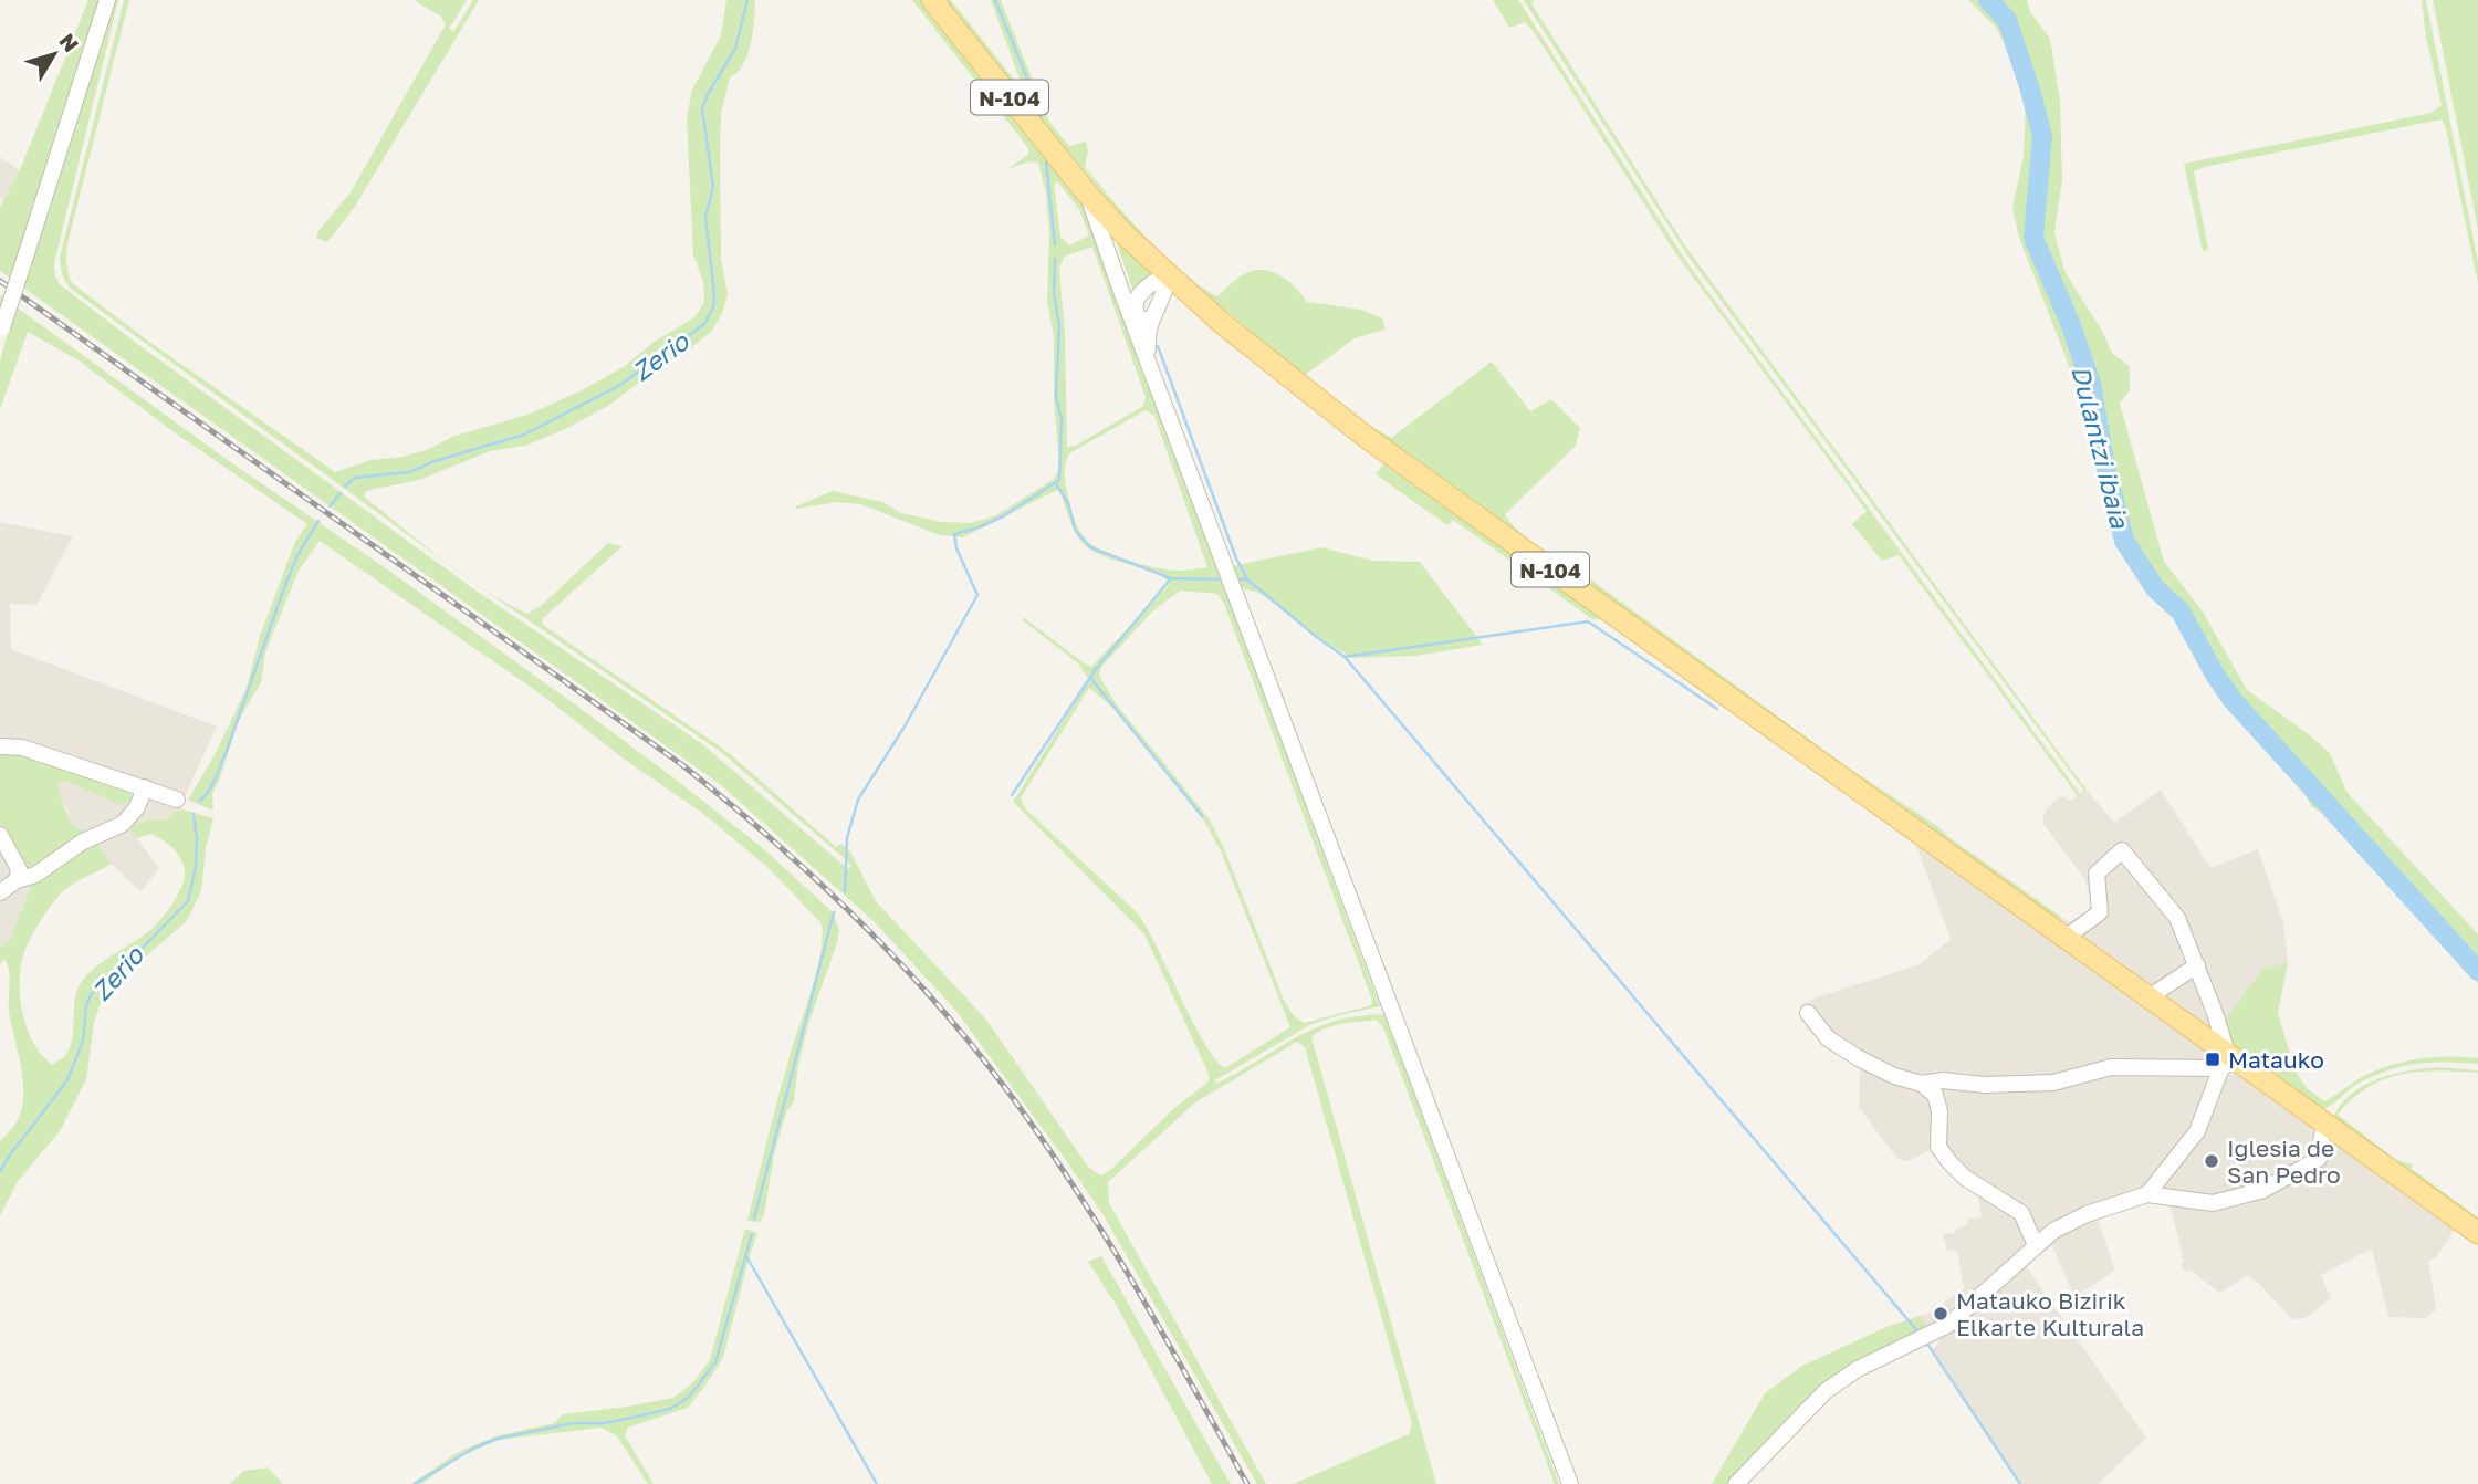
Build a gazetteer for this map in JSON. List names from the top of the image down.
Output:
{
  "streets": {
    "main road": ["N-104"]
  },
  "water": ["Zerio", "Dulantzi ibaia"],
  "places": {
    "transit": ["Matauko"],
    "other": ["Iglesia de San Pedro", "Matauko Bizirik Elkarte Kulturala"]
  },
  "north": "top right"
}
